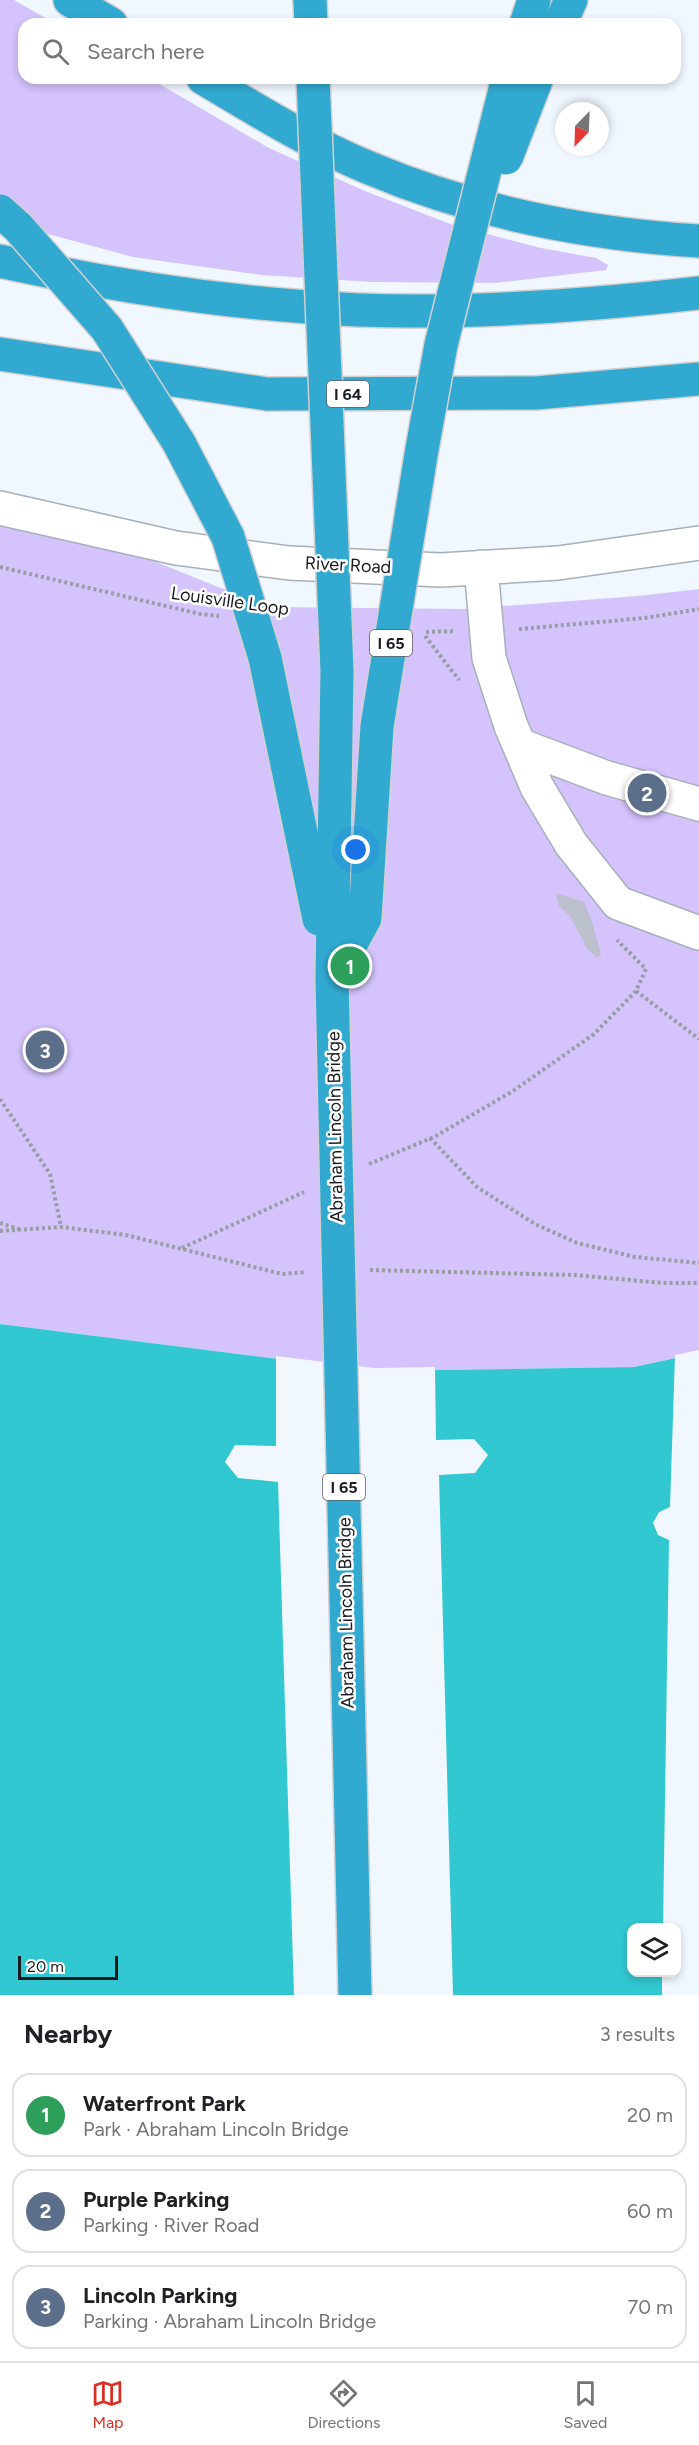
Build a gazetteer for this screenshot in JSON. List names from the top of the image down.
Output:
{
  "streets": {
    "highway": ["I 64", "I 65", "Abraham Lincoln Bridge"],
    "street": ["River Road"],
    "path": ["Louisville Loop"]
  },
  "crossings": [
    ["I 65", "Abraham Lincoln Bridge"]
  ],
  "scale_bar": "20 m",
  "north": "bottom left",
  "page": {
    "search": "Search here",
    "pins": ["2", "1", "3"],
    "scale": "20 m",
    "heading": ["Nearby", "3 results"],
    "list": [
      {
        "mark": "1",
        "name": "Waterfront Park",
        "note": "Park · Abraham Lincoln Bridge",
        "value": "20 m"
      },
      {
        "mark": "2",
        "name": "Purple Parking",
        "note": "Parking · River Road",
        "value": "60 m"
      },
      {
        "mark": "3",
        "name": "Lincoln Parking",
        "note": "Parking · Abraham Lincoln Bridge",
        "value": "70 m"
      }
    ],
    "nav": ["Map", "Directions", "Saved"]
  }
}
